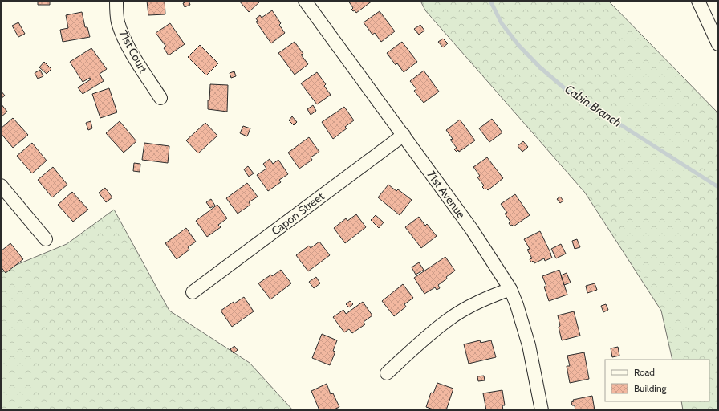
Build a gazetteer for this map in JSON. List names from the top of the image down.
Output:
{
  "streets": {
    "street": ["71st Court", "71st Avenue", "Capon Street"]
  },
  "crossings": [
    ["71st Avenue", "Capon Street"]
  ],
  "water": ["Cabin Branch"],
  "legend": ["Road", "Building"]
}
